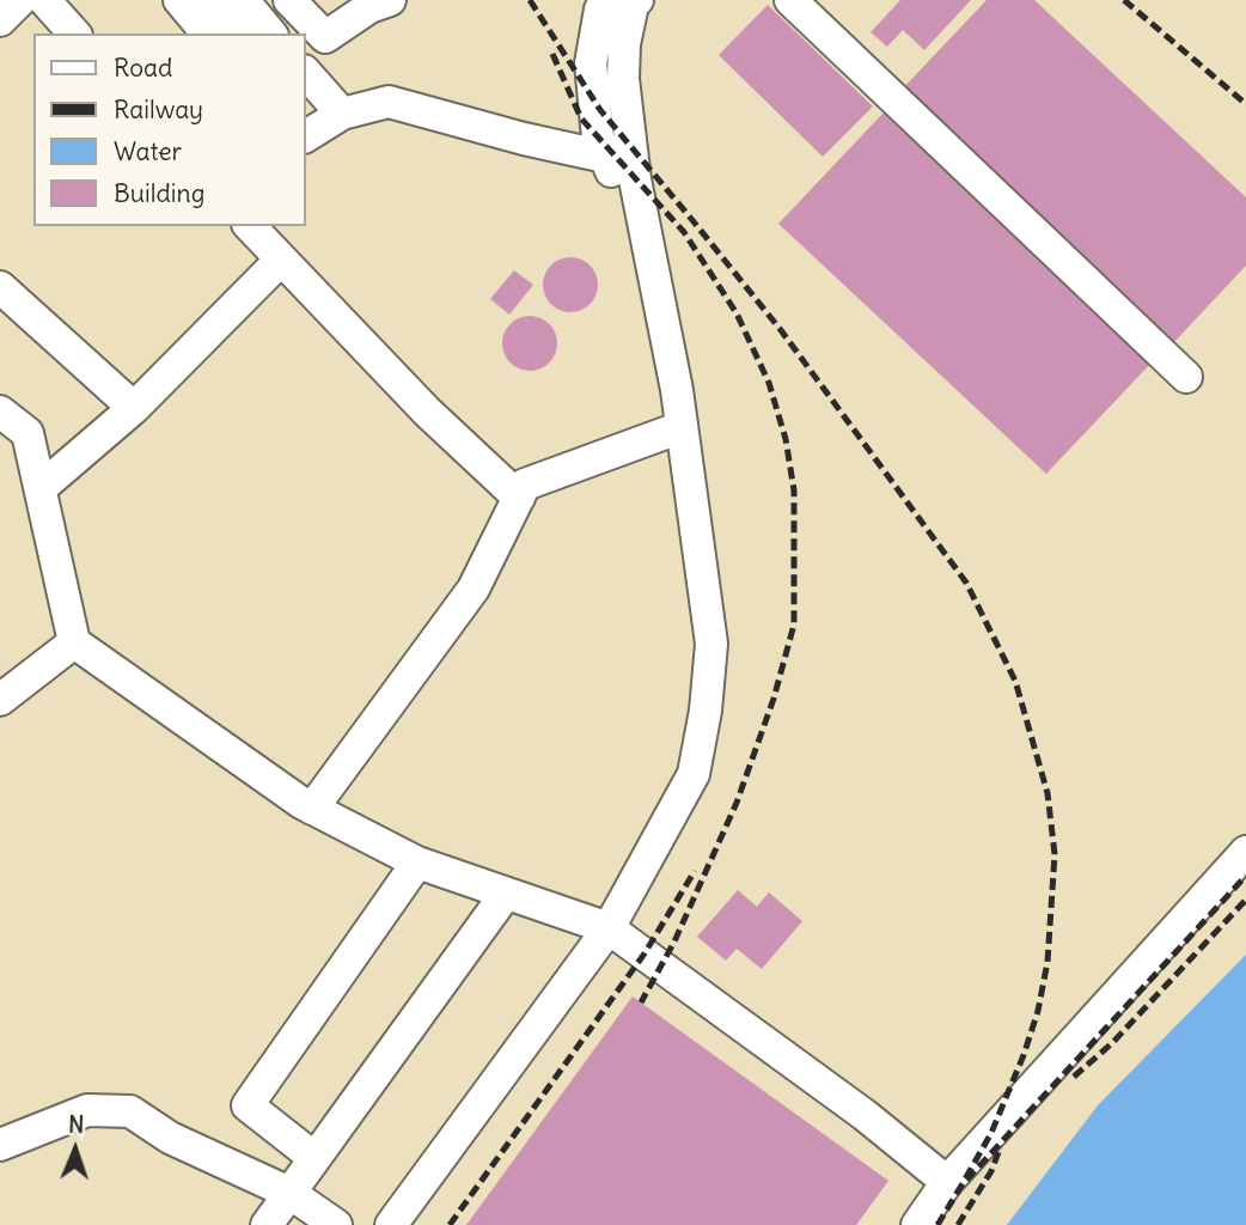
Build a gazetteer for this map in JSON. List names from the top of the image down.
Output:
{
  "legend": [
    "Road",
    "Railway",
    "Water",
    "Building"
  ],
  "north": "top"
}
